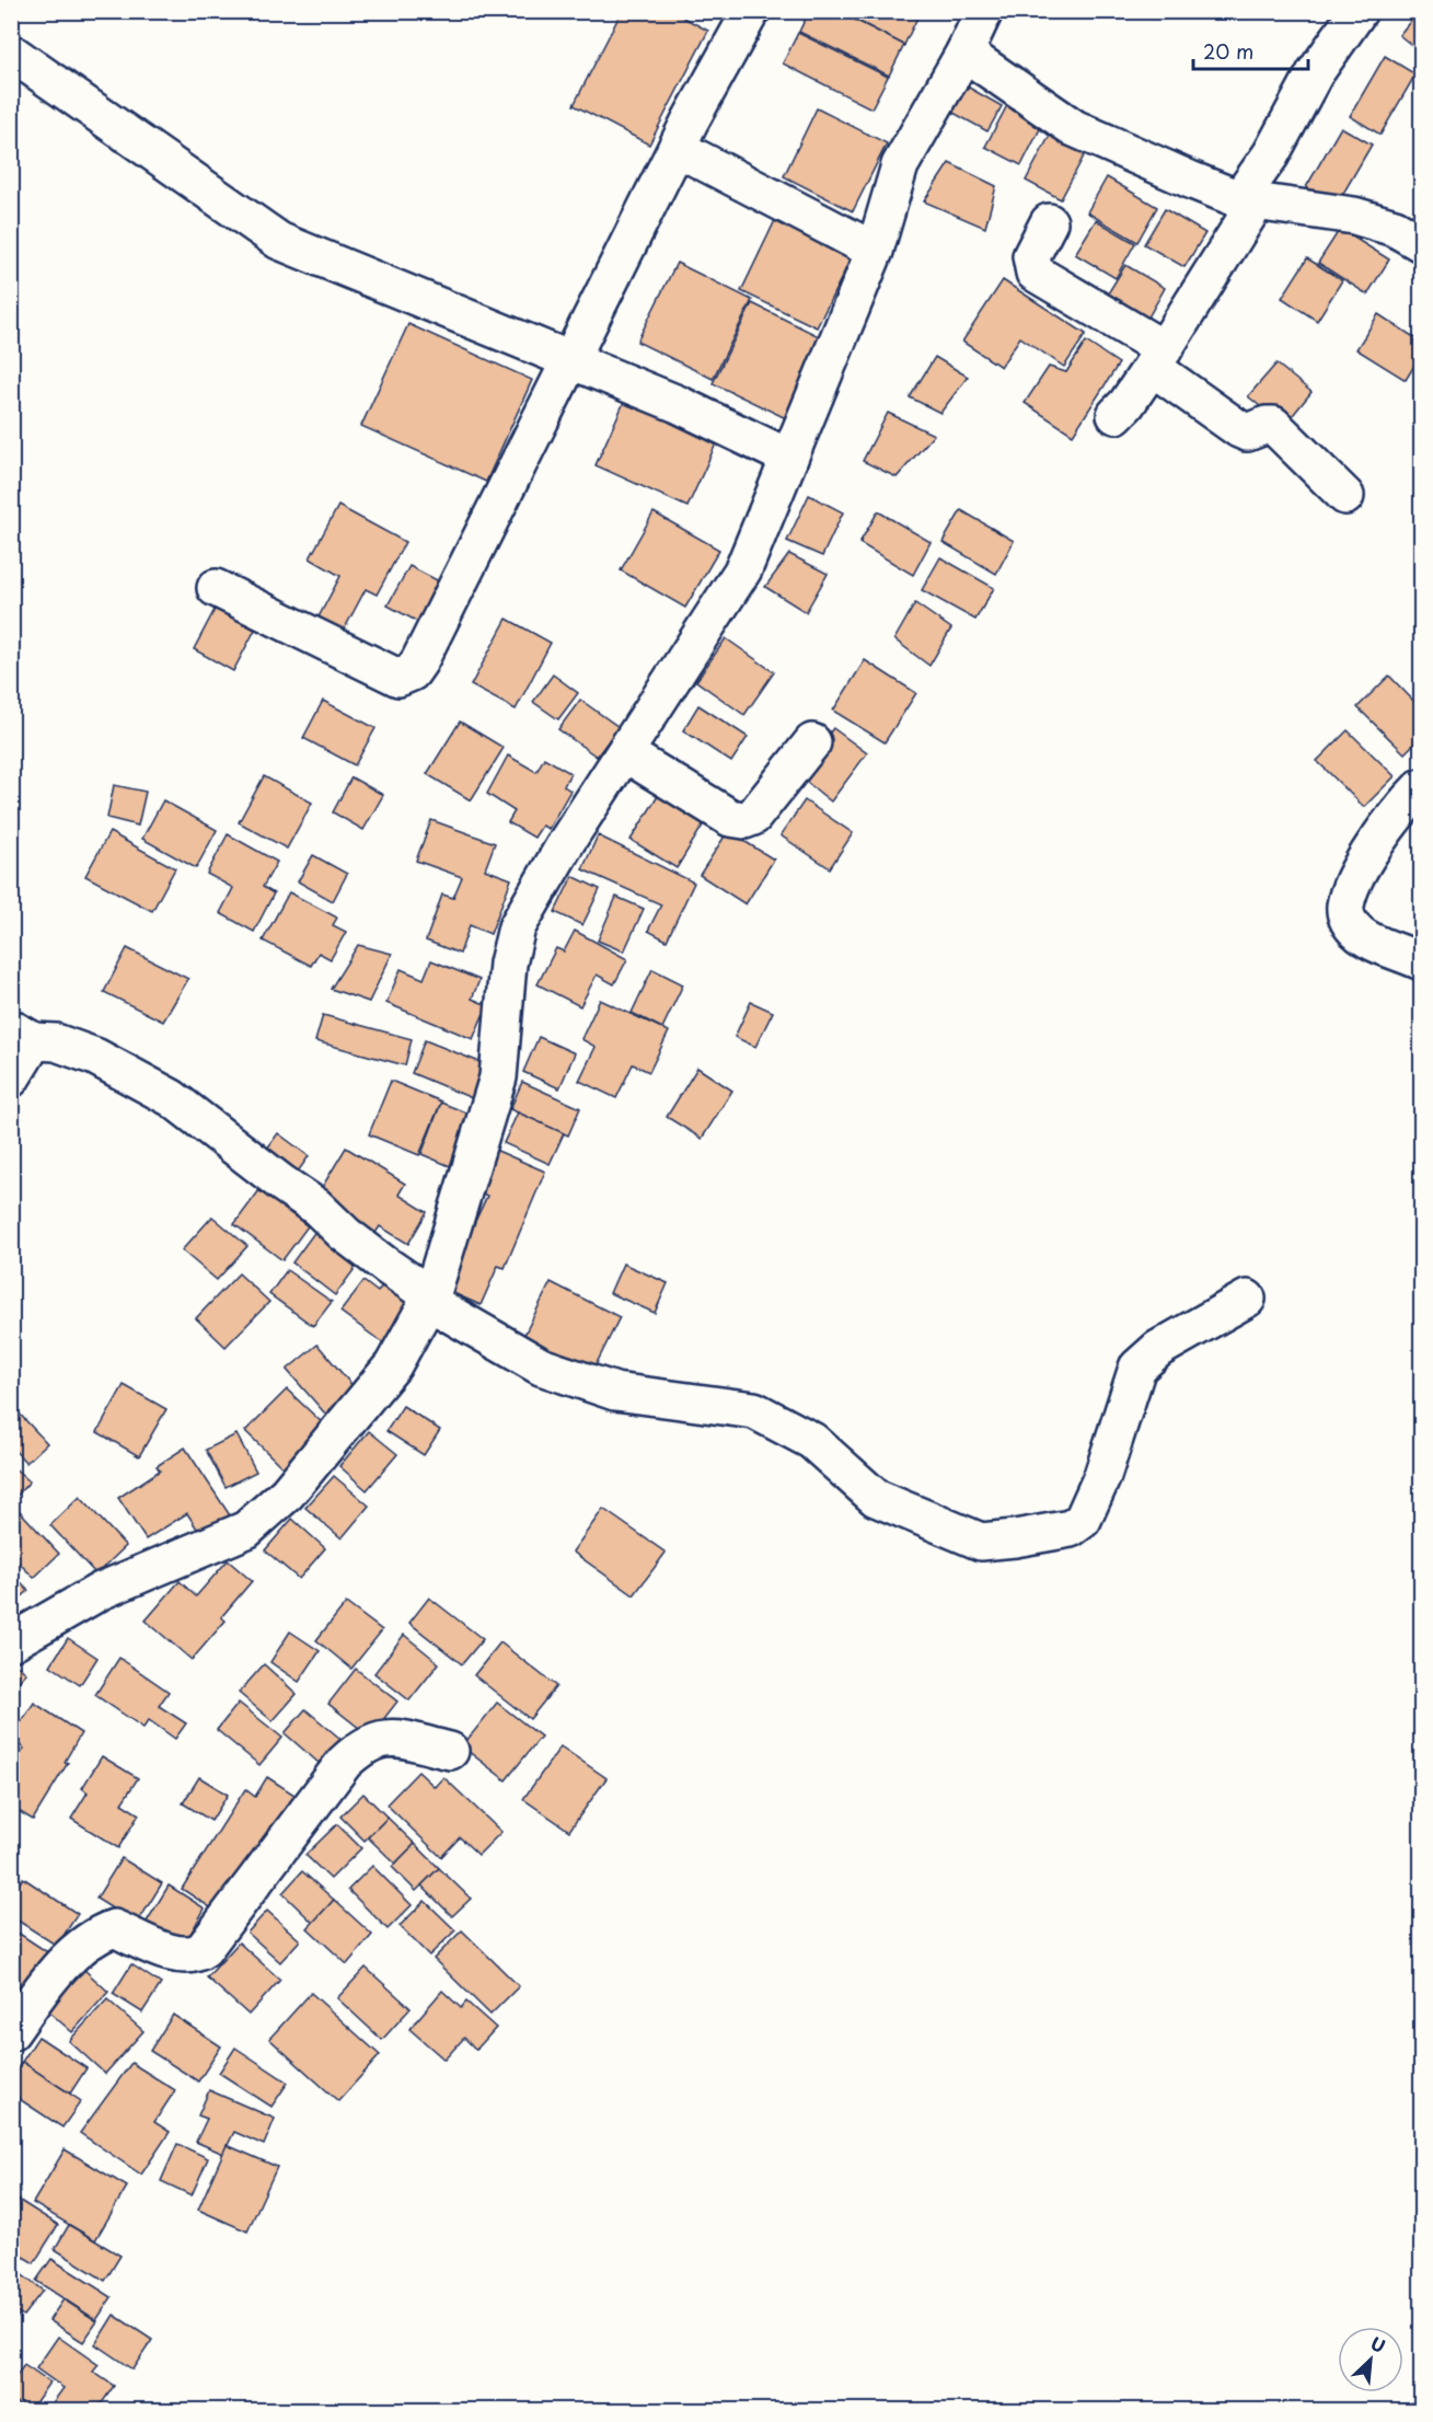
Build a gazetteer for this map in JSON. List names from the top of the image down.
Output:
{
  "scale_bar": "20 m",
  "north": "top right"
}
